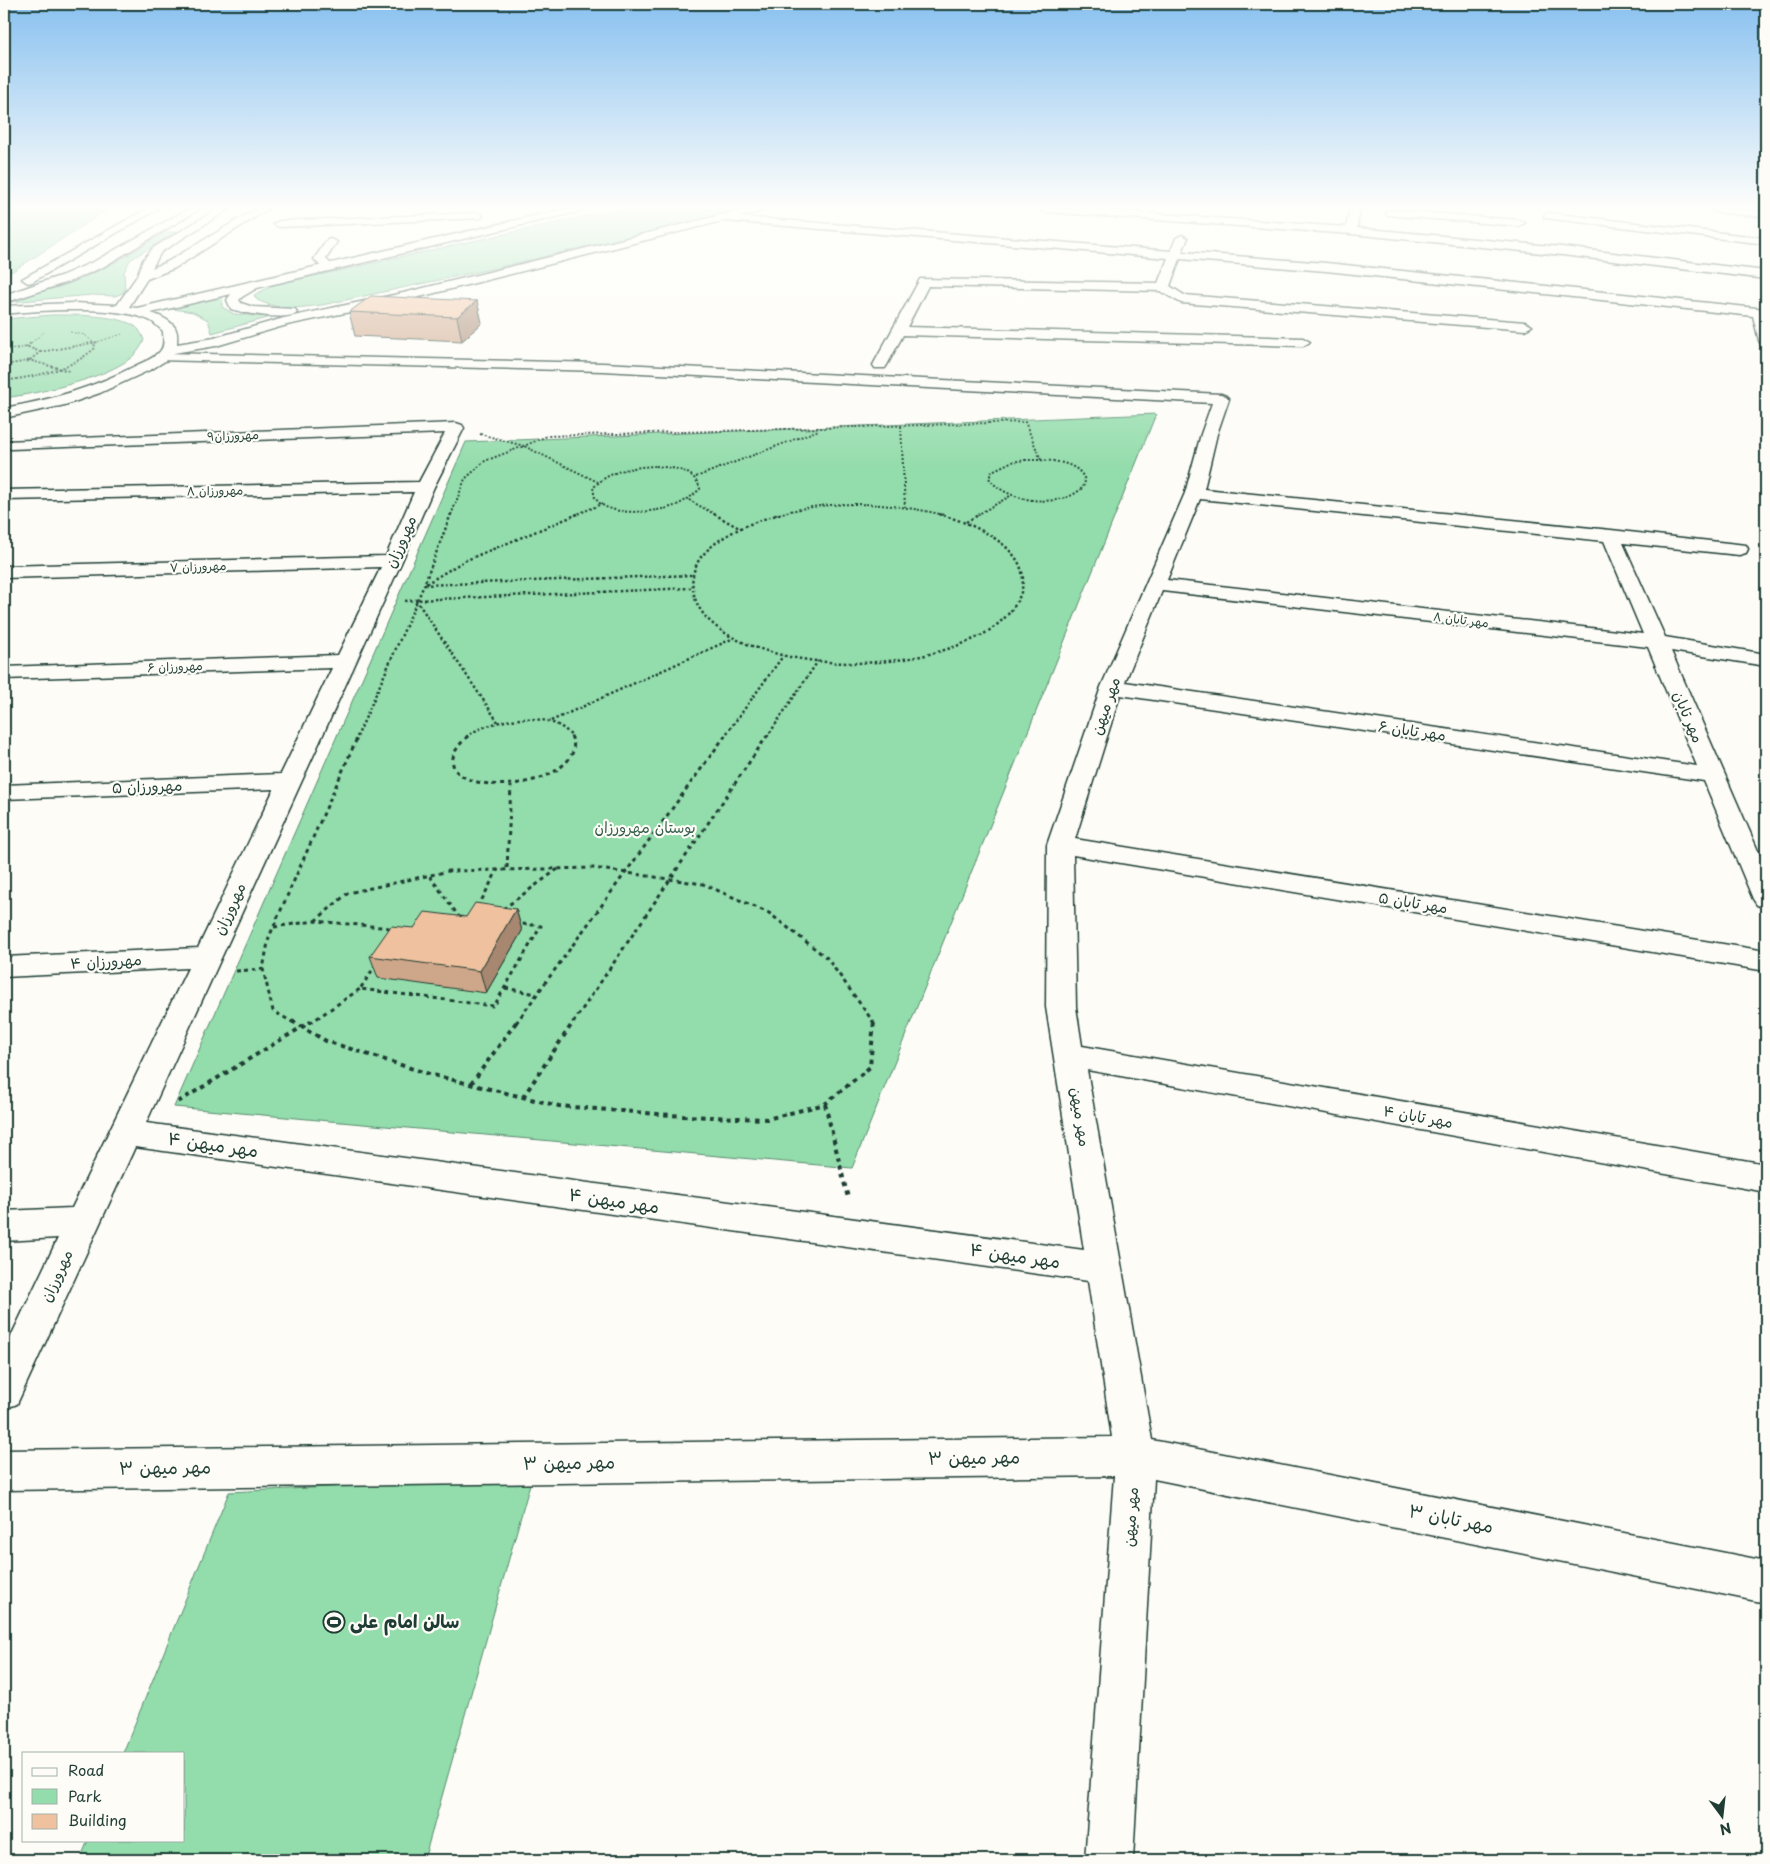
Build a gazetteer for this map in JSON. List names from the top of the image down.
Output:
{
  "streets": {
    "street": [
      "مهرورزان۹",
      "مهرورزان ۸",
      "مهرورزان",
      "مهرورزان ۷",
      "مهر تابان ۸",
      "مهرورزان ۶",
      "مهر میهن",
      "مهر تابان",
      "مهر تابان ۶",
      "مهرورزان ۵",
      "مهر تابان ۵",
      "مهرورزان ۴",
      "مهر تابان ۴",
      "مهر میهن ۴",
      "مهر میهن ۳",
      "مهر تابان ۳"
    ]
  },
  "crossings": [
    ["مهرورزان۹", "مهرورزان"],
    ["مهرورزان ۸", "مهرورزان"],
    ["مهرورزان", "مهرورزان ۷"],
    ["مهرورزان", "مهرورزان ۶"],
    ["مهرورزان", "مهرورزان ۵"],
    ["مهرورزان", "مهرورزان ۴"],
    ["مهرورزان", "مهر میهن ۴"],
    ["مهر تابان ۸", "مهر میهن"],
    ["مهر تابان ۸", "مهر تابان"],
    ["مهر میهن", "مهر تابان ۶"],
    ["مهر میهن", "مهر تابان ۵"],
    ["مهر میهن", "مهر تابان ۴"],
    ["مهر میهن", "مهر میهن ۴"],
    ["مهر میهن", "مهر میهن ۳"],
    ["مهر میهن", "مهر تابان ۳"],
    ["مهر تابان", "مهر تابان ۶"],
    ["مهر میهن ۳", "مهر تابان ۳"]
  ],
  "parks": ["بوستان مهرورزان"],
  "places": {
    "sports": ["سالن امام علی"]
  },
  "legend": ["Road", "Park", "Building"],
  "north": "bottom"
}
